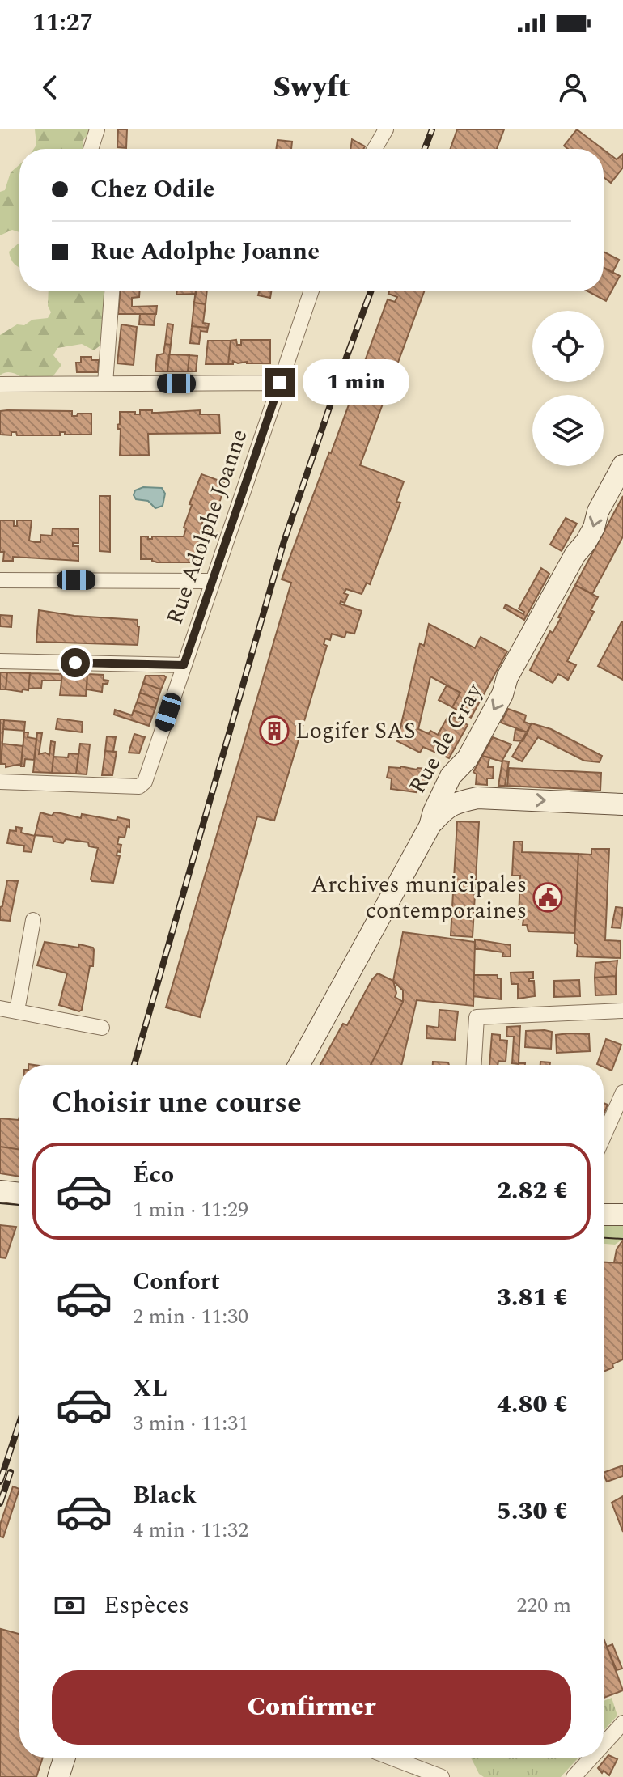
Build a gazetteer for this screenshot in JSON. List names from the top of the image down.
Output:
{
  "streets": {
    "main road": ["Rue de Gray"],
    "street": ["Rue Adolphe Joanne"]
  },
  "one_way": ["Rue de Gray"],
  "places": {
    "building": ["Logifer SAS"],
    "public building": ["Archives municipales contemporaines"]
  },
  "page": {
    "status": "11:27",
    "header": "Swyft",
    "banner": ["Chez Odile", "Rue Adolphe Joanne"],
    "bubble": "1 min",
    "heading": "Choisir une course",
    "list": [
      {
        "name": "Éco",
        "note": "1 min · 11:29",
        "value": "2.82 €"
      },
      {
        "name": "Confort",
        "note": "2 min · 11:30",
        "value": "3.81 €"
      },
      {
        "name": "XL",
        "note": "3 min · 11:31",
        "value": "4.80 €"
      },
      {
        "name": "Black",
        "note": "4 min · 11:32",
        "value": "5.30 €"
      }
    ],
    "pay": ["Espèces", "220 m"],
    "buttons": "Confirmer"
  }
}
